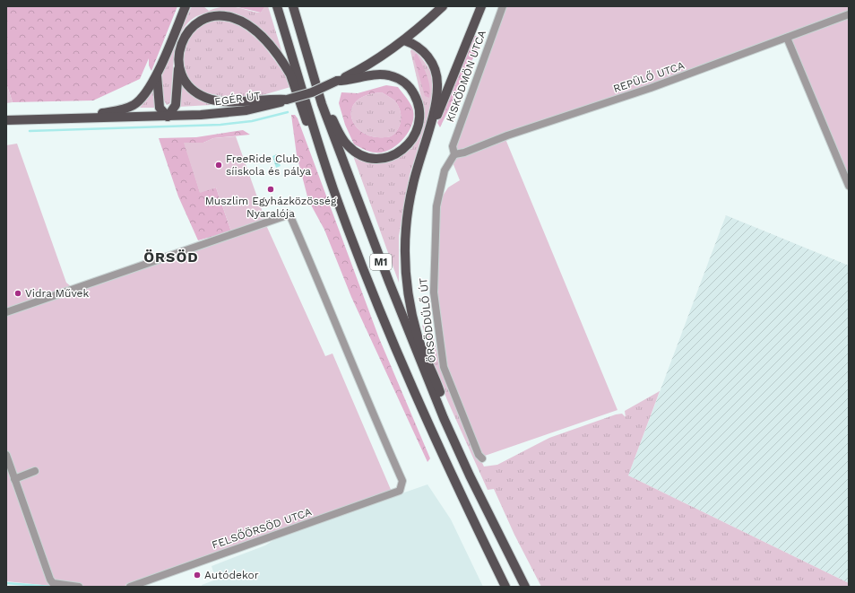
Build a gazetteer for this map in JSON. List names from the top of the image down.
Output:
{
  "streets": {
    "main road": ["EGÉR ÚT", "M1"],
    "street": [
      "KISKÖDMÖN UTCA",
      "REPÜLŐ UTCA",
      "ÖRSÖDDŰLŐ ÚT",
      "FELSŐÖRSÖD UTCA"
    ]
  },
  "crossings": [
    ["KISKÖDMÖN UTCA", "REPÜLŐ UTCA"],
    ["KISKÖDMÖN UTCA", "ÖRSÖDDŰLŐ ÚT"],
    ["REPÜLŐ UTCA", "ÖRSÖDDŰLŐ ÚT"]
  ],
  "districts": ["ÖRSÖD"],
  "places": [
    "FreeRide Club síiskola és pálya",
    "Muszlim Egyházközösség Nyaralója",
    "Vidra Művek",
    "Autódekor"
  ]
}
